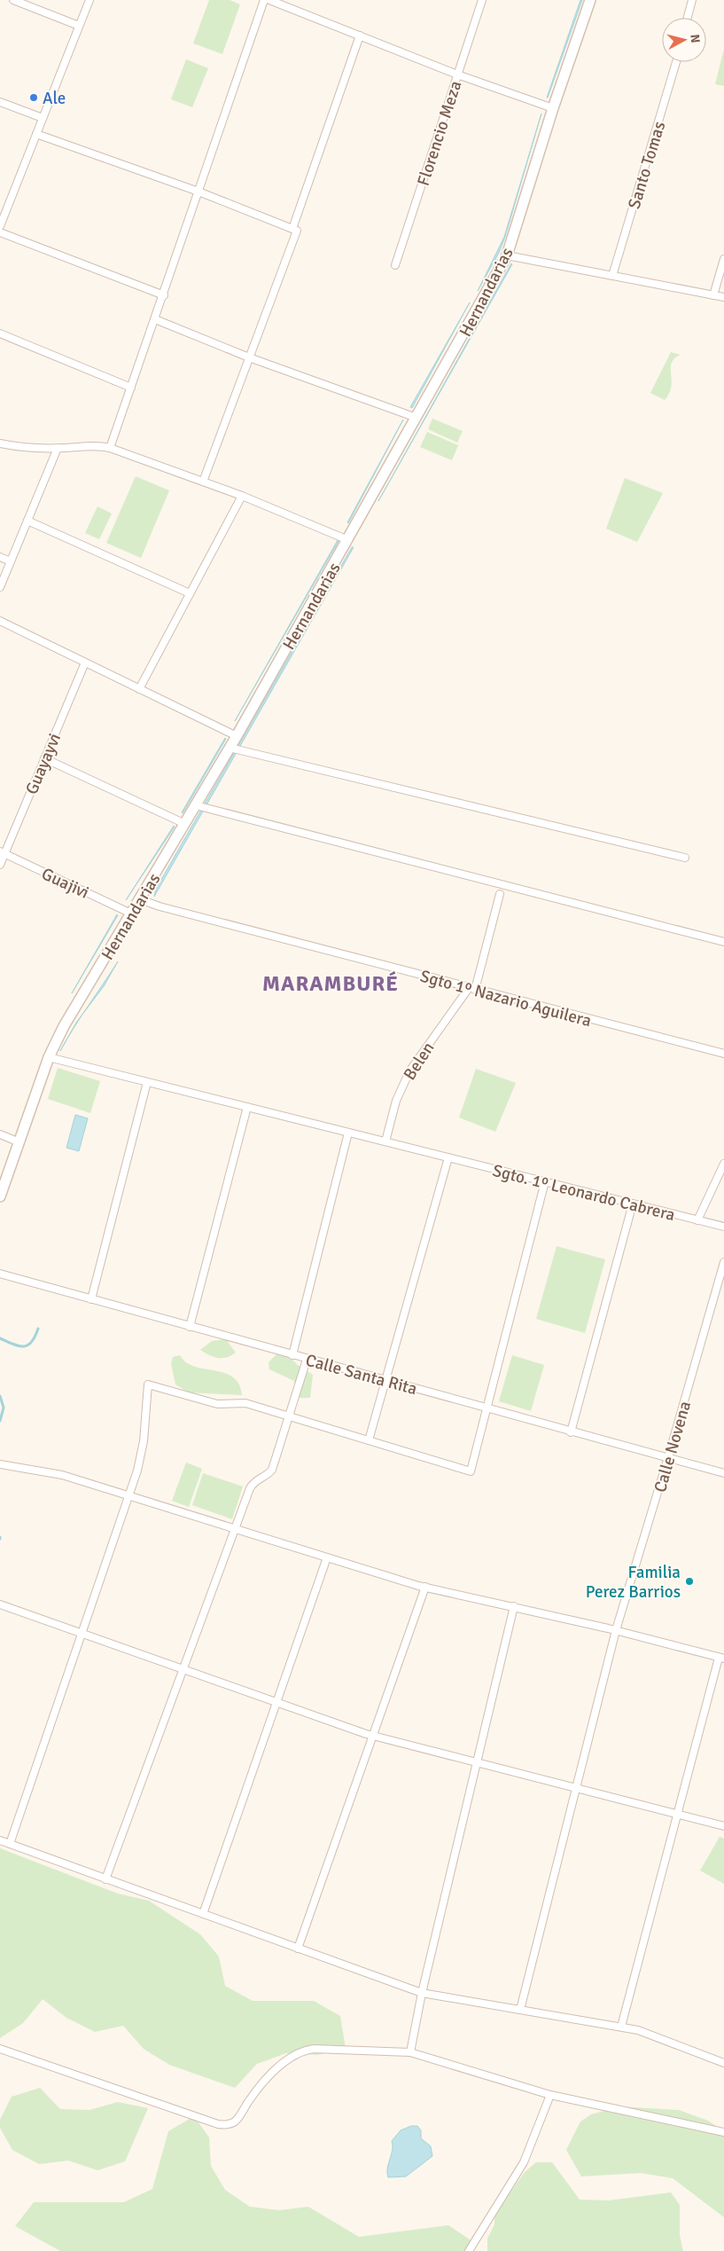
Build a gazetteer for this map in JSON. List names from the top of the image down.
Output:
{
  "streets": {
    "street": [
      "Florencio Meza",
      "Santo Tomas",
      "Hernandarias",
      "Guayayvi",
      "Guajivi",
      "Sgto 1º Nazario Aguilera",
      "Belen",
      "Sgto. 1º Leonardo Cabrera",
      "Calle Santa Rita",
      "Calle Novena"
    ]
  },
  "crossings": [
    ["Hernandarias", "Guajivi"],
    ["Hernandarias", "Sgto 1º Nazario Aguilera"],
    ["Hernandarias", "Sgto. 1º Leonardo Cabrera"],
    ["Guayayvi", "Guajivi"],
    ["Sgto 1º Nazario Aguilera", "Belen"],
    ["Belen", "Sgto. 1º Leonardo Cabrera"],
    ["Calle Santa Rita", "Calle Novena"]
  ],
  "districts": ["MARAMBURÉ"],
  "places": ["Ale", "Familia Perez Barrios"],
  "north": "right"
}
